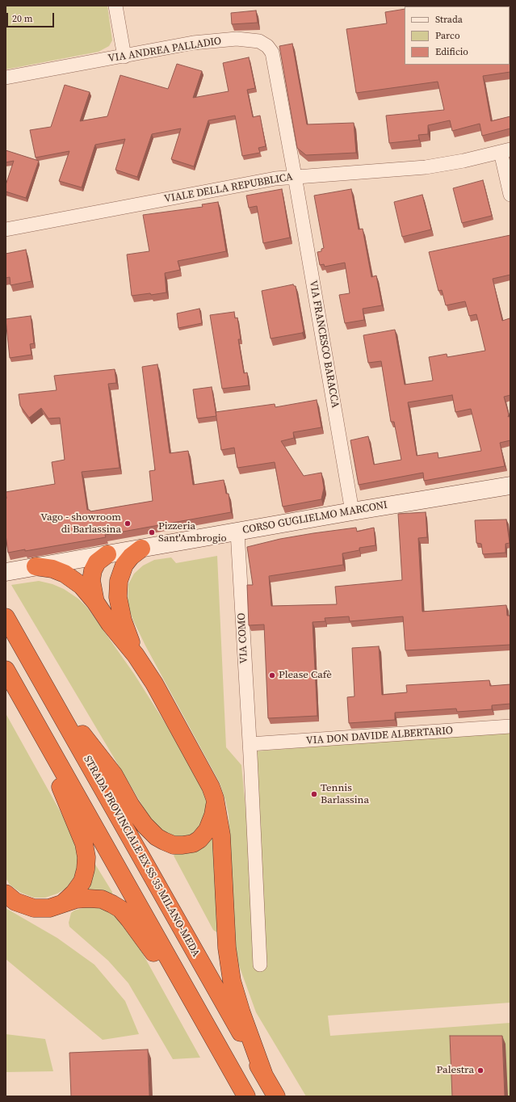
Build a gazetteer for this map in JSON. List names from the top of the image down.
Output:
{
  "streets": {
    "highway": ["STRADA PROVINCIALE EX SS 35 MILANO-MEDA"],
    "street": [
      "VIA ANDREA PALLADIO",
      "VIALE DELLA REPUBBLICA",
      "VIA FRANCESCO BARACCA",
      "CORSO GUGLIELMO MARCONI",
      "VIA COMO",
      "VIA DON DAVIDE ALBERTARIO"
    ]
  },
  "crossings": [
    ["VIA ANDREA PALLADIO", "VIALE DELLA REPUBBLICA"],
    ["VIA ANDREA PALLADIO", "VIA FRANCESCO BARACCA"],
    ["VIALE DELLA REPUBBLICA", "VIA FRANCESCO BARACCA"],
    ["VIA FRANCESCO BARACCA", "CORSO GUGLIELMO MARCONI"],
    ["CORSO GUGLIELMO MARCONI", "VIA COMO"],
    ["VIA COMO", "VIA DON DAVIDE ALBERTARIO"]
  ],
  "places": [
    "Vago - showroom di Barlassina",
    "Pizzeria Sant'Ambrogio",
    "Please Cafè",
    "Tennis Barlassina",
    "Palestra"
  ],
  "legend": ["Strada", "Parco", "Edificio"],
  "scale_bar": "20 m"
}
